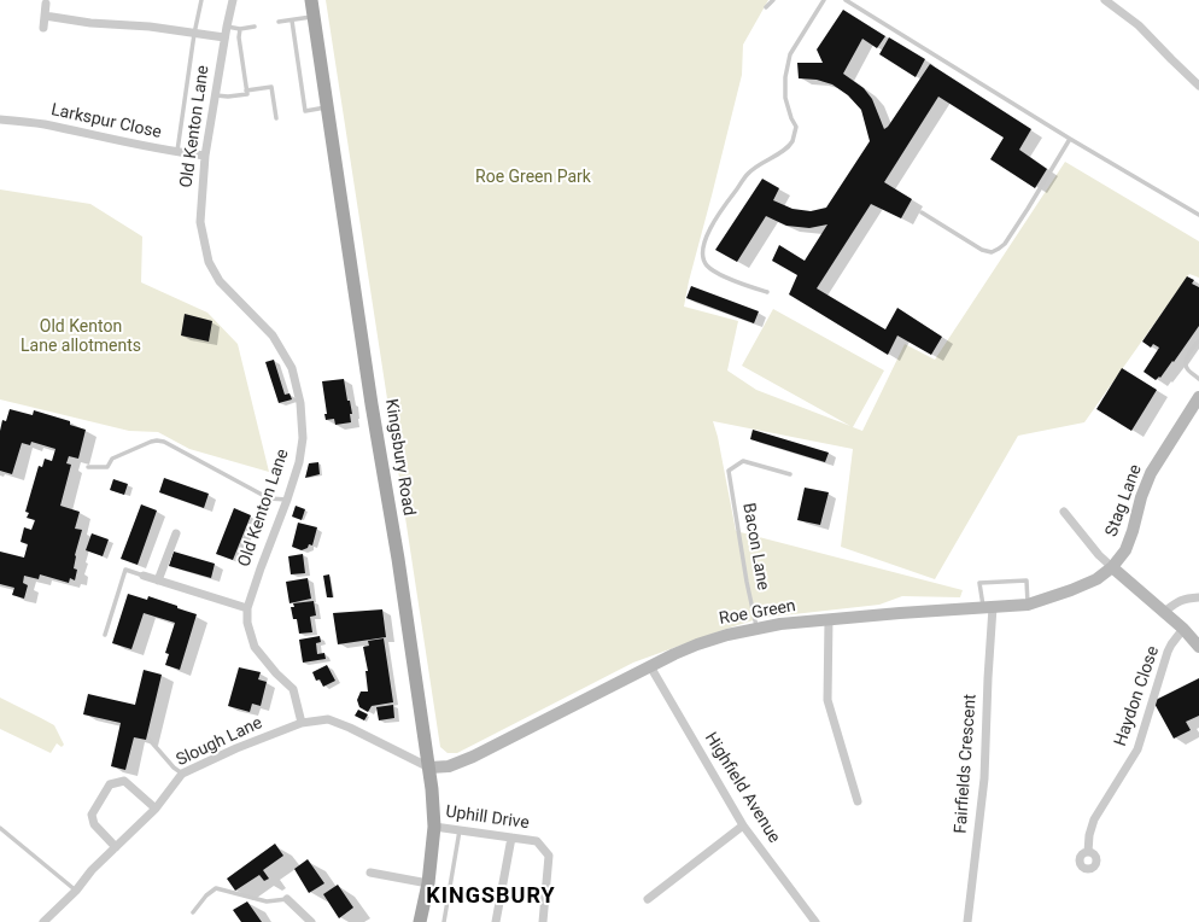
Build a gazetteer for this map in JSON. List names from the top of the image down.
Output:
{
  "streets": {
    "main road": ["Kingsbury Road"],
    "street": [
      "Larkspur Close",
      "Old Kenton Lane",
      "Stag Lane",
      "Roe Green",
      "Haydon Close",
      "Slough Lane",
      "Fairfields Crescent",
      "Highfield Avenue",
      "Uphill Drive"
    ],
    "lane": ["Bacon Lane"]
  },
  "crossings": [
    ["Larkspur Close", "Old Kenton Lane"],
    ["Old Kenton Lane", "Slough Lane"],
    ["Kingsbury Road", "Roe Green"],
    ["Kingsbury Road", "Slough Lane"],
    ["Kingsbury Road", "Uphill Drive"],
    ["Stag Lane", "Roe Green"],
    ["Bacon Lane", "Roe Green"],
    ["Roe Green", "Slough Lane"],
    ["Roe Green", "Fairfields Crescent"],
    ["Roe Green", "Highfield Avenue"]
  ],
  "districts": ["KINGSBURY"],
  "parks": ["Roe Green Park", "Old Kenton Lane allotments"]
}
